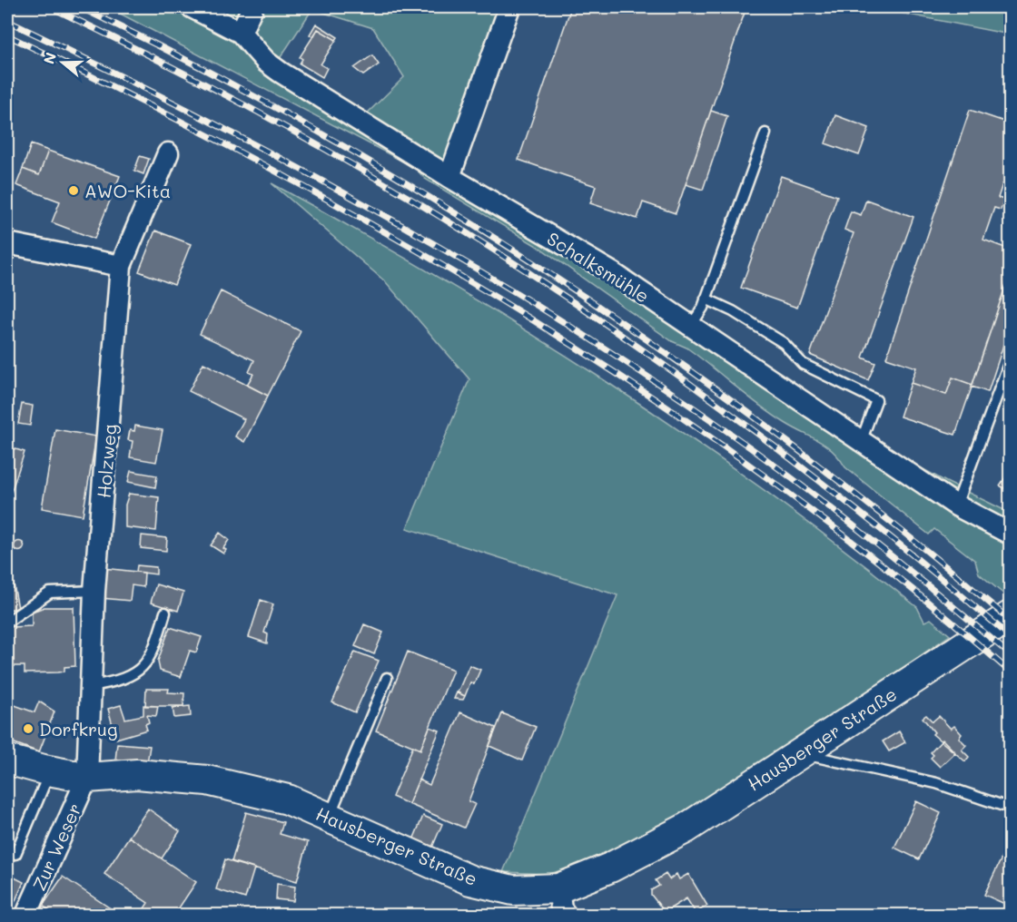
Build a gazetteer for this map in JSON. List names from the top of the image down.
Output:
{
  "streets": {
    "main road": ["Hausberger Straße"],
    "street": ["Schalksmühle", "Holzweg", "Zur Weser"]
  },
  "crossings": [
    ["Holzweg", "Hausberger Straße"],
    ["Holzweg", "Zur Weser"],
    ["Hausberger Straße", "Zur Weser"]
  ],
  "places": ["AWO-Kita", "Dorfkrug"],
  "north": "left"
}
